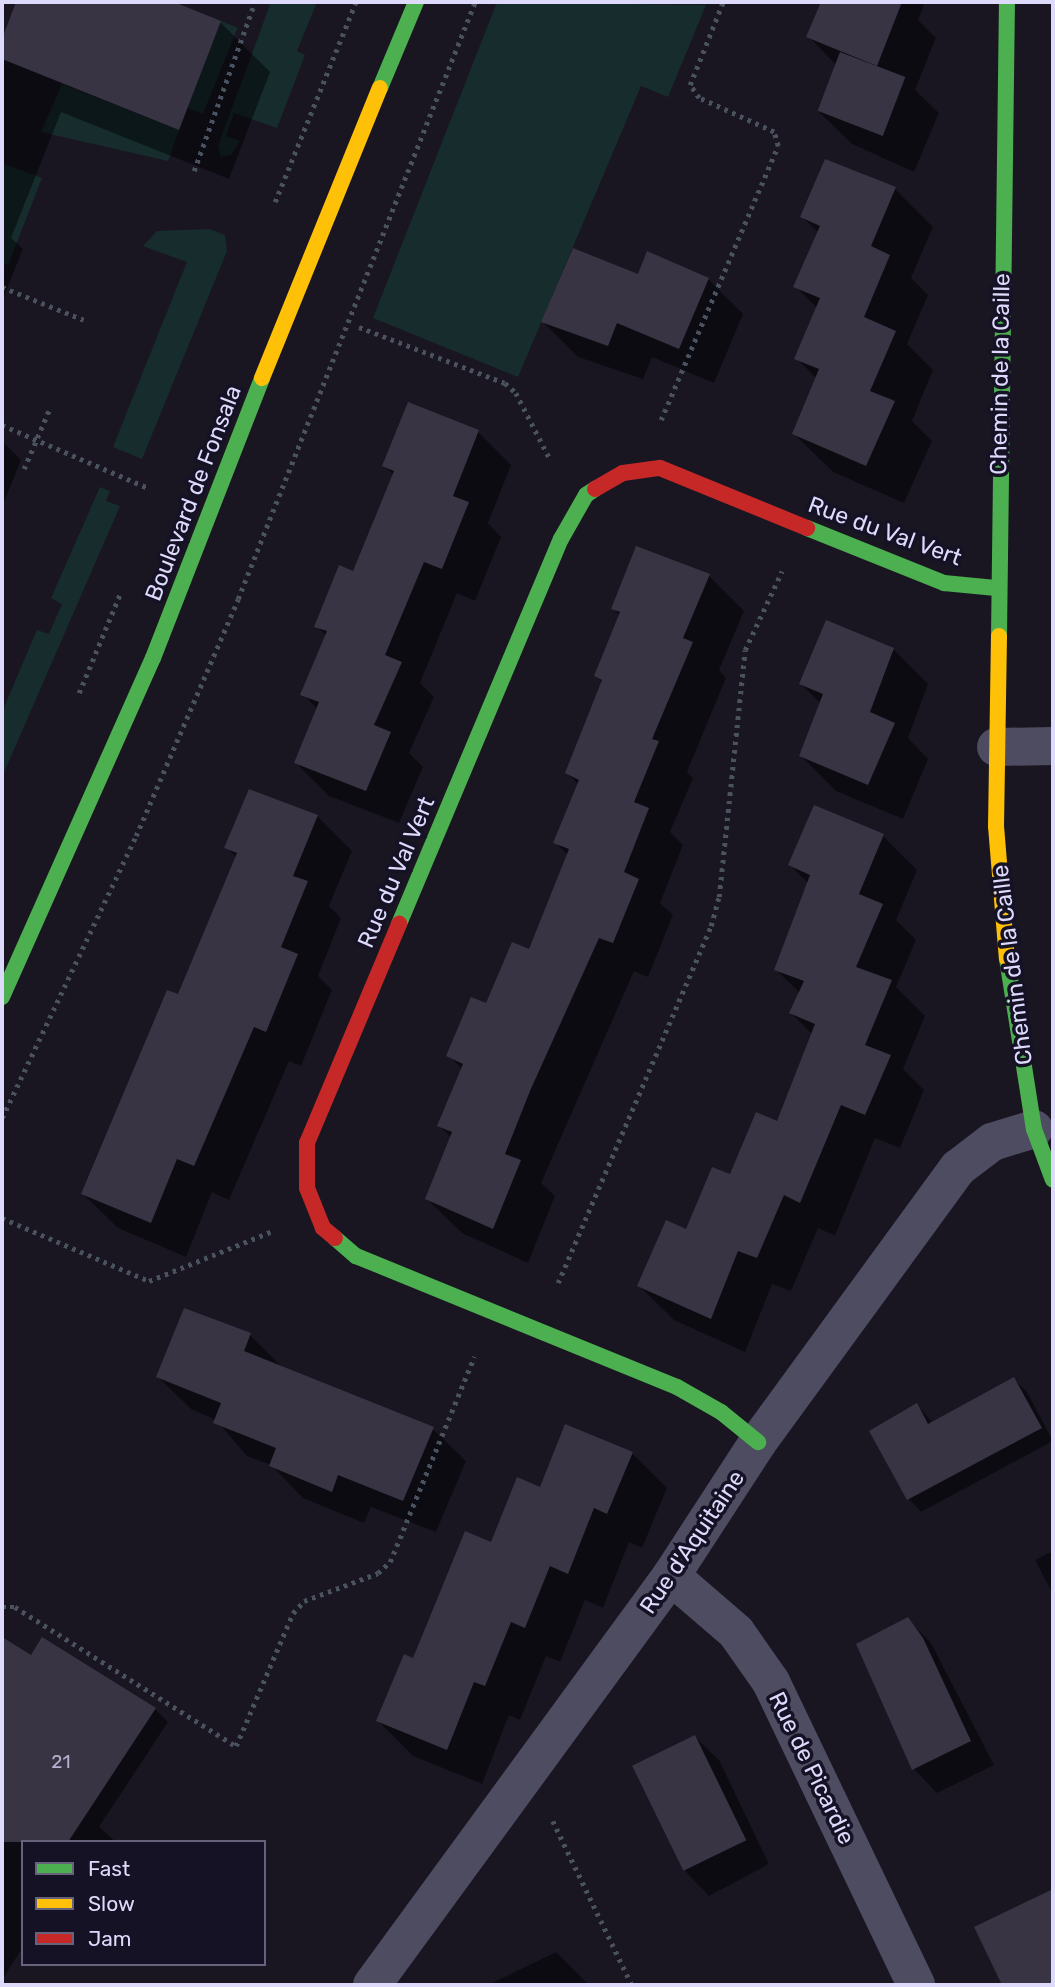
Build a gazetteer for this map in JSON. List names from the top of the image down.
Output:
{
  "streets": {
    "street": [
      "Chemin de la Caille",
      "Boulevard de Fonsala",
      "Rue du Val Vert",
      "Rue d'Aquitaine",
      "Rue de Picardie"
    ]
  },
  "crossings": [
    ["Chemin de la Caille", "Rue du Val Vert"],
    ["Chemin de la Caille", "Rue d'Aquitaine"],
    ["Rue du Val Vert", "Rue d'Aquitaine"],
    ["Rue d'Aquitaine", "Rue de Picardie"]
  ],
  "house_numbers": ["21"],
  "legend": ["Fast", "Slow", "Jam"]
}
